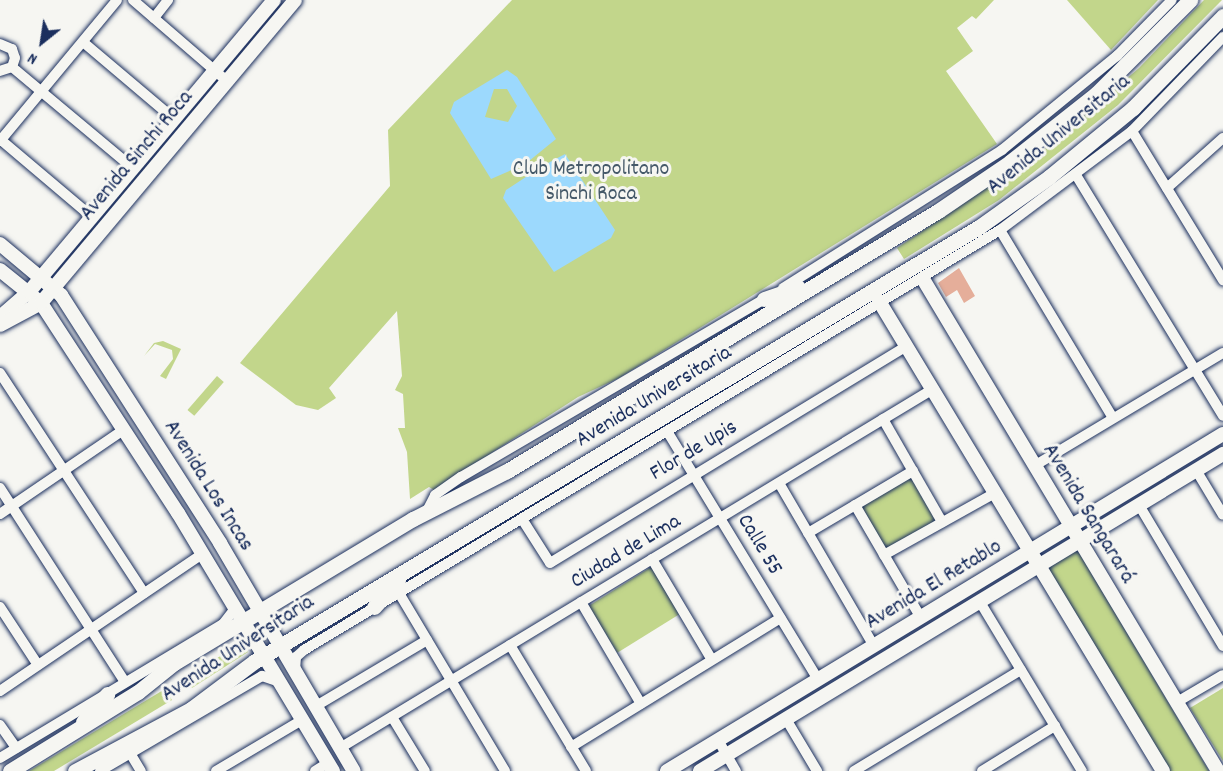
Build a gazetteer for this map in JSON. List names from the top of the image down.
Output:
{
  "streets": {
    "main road": [
      "Avenida Universitaria",
      "Avenida Sinchi Roca",
      "Avenida Los Incas",
      "Avenida Sangarará",
      "Avenida El Retablo"
    ],
    "street": ["Flor de Upis", "Calle 55", "Ciudad de Lima"]
  },
  "crossings": [
    ["Avenida Universitaria", "Flor de Upis"],
    ["Avenida Universitaria", "Avenida Los Incas"],
    ["Avenida Universitaria", "Avenida Sangarará"],
    ["Avenida Universitaria", "Calle 55"],
    ["Avenida Sinchi Roca", "Avenida Los Incas"],
    ["Flor de Upis", "Calle 55"],
    ["Avenida Los Incas", "Ciudad de Lima"],
    ["Avenida Sangarará", "Avenida El Retablo"],
    ["Calle 55", "Ciudad de Lima"],
    ["Calle 55", "Avenida El Retablo"]
  ],
  "parks": ["Club Metropolitano Sinchi Roca"],
  "north": "bottom left"
}
